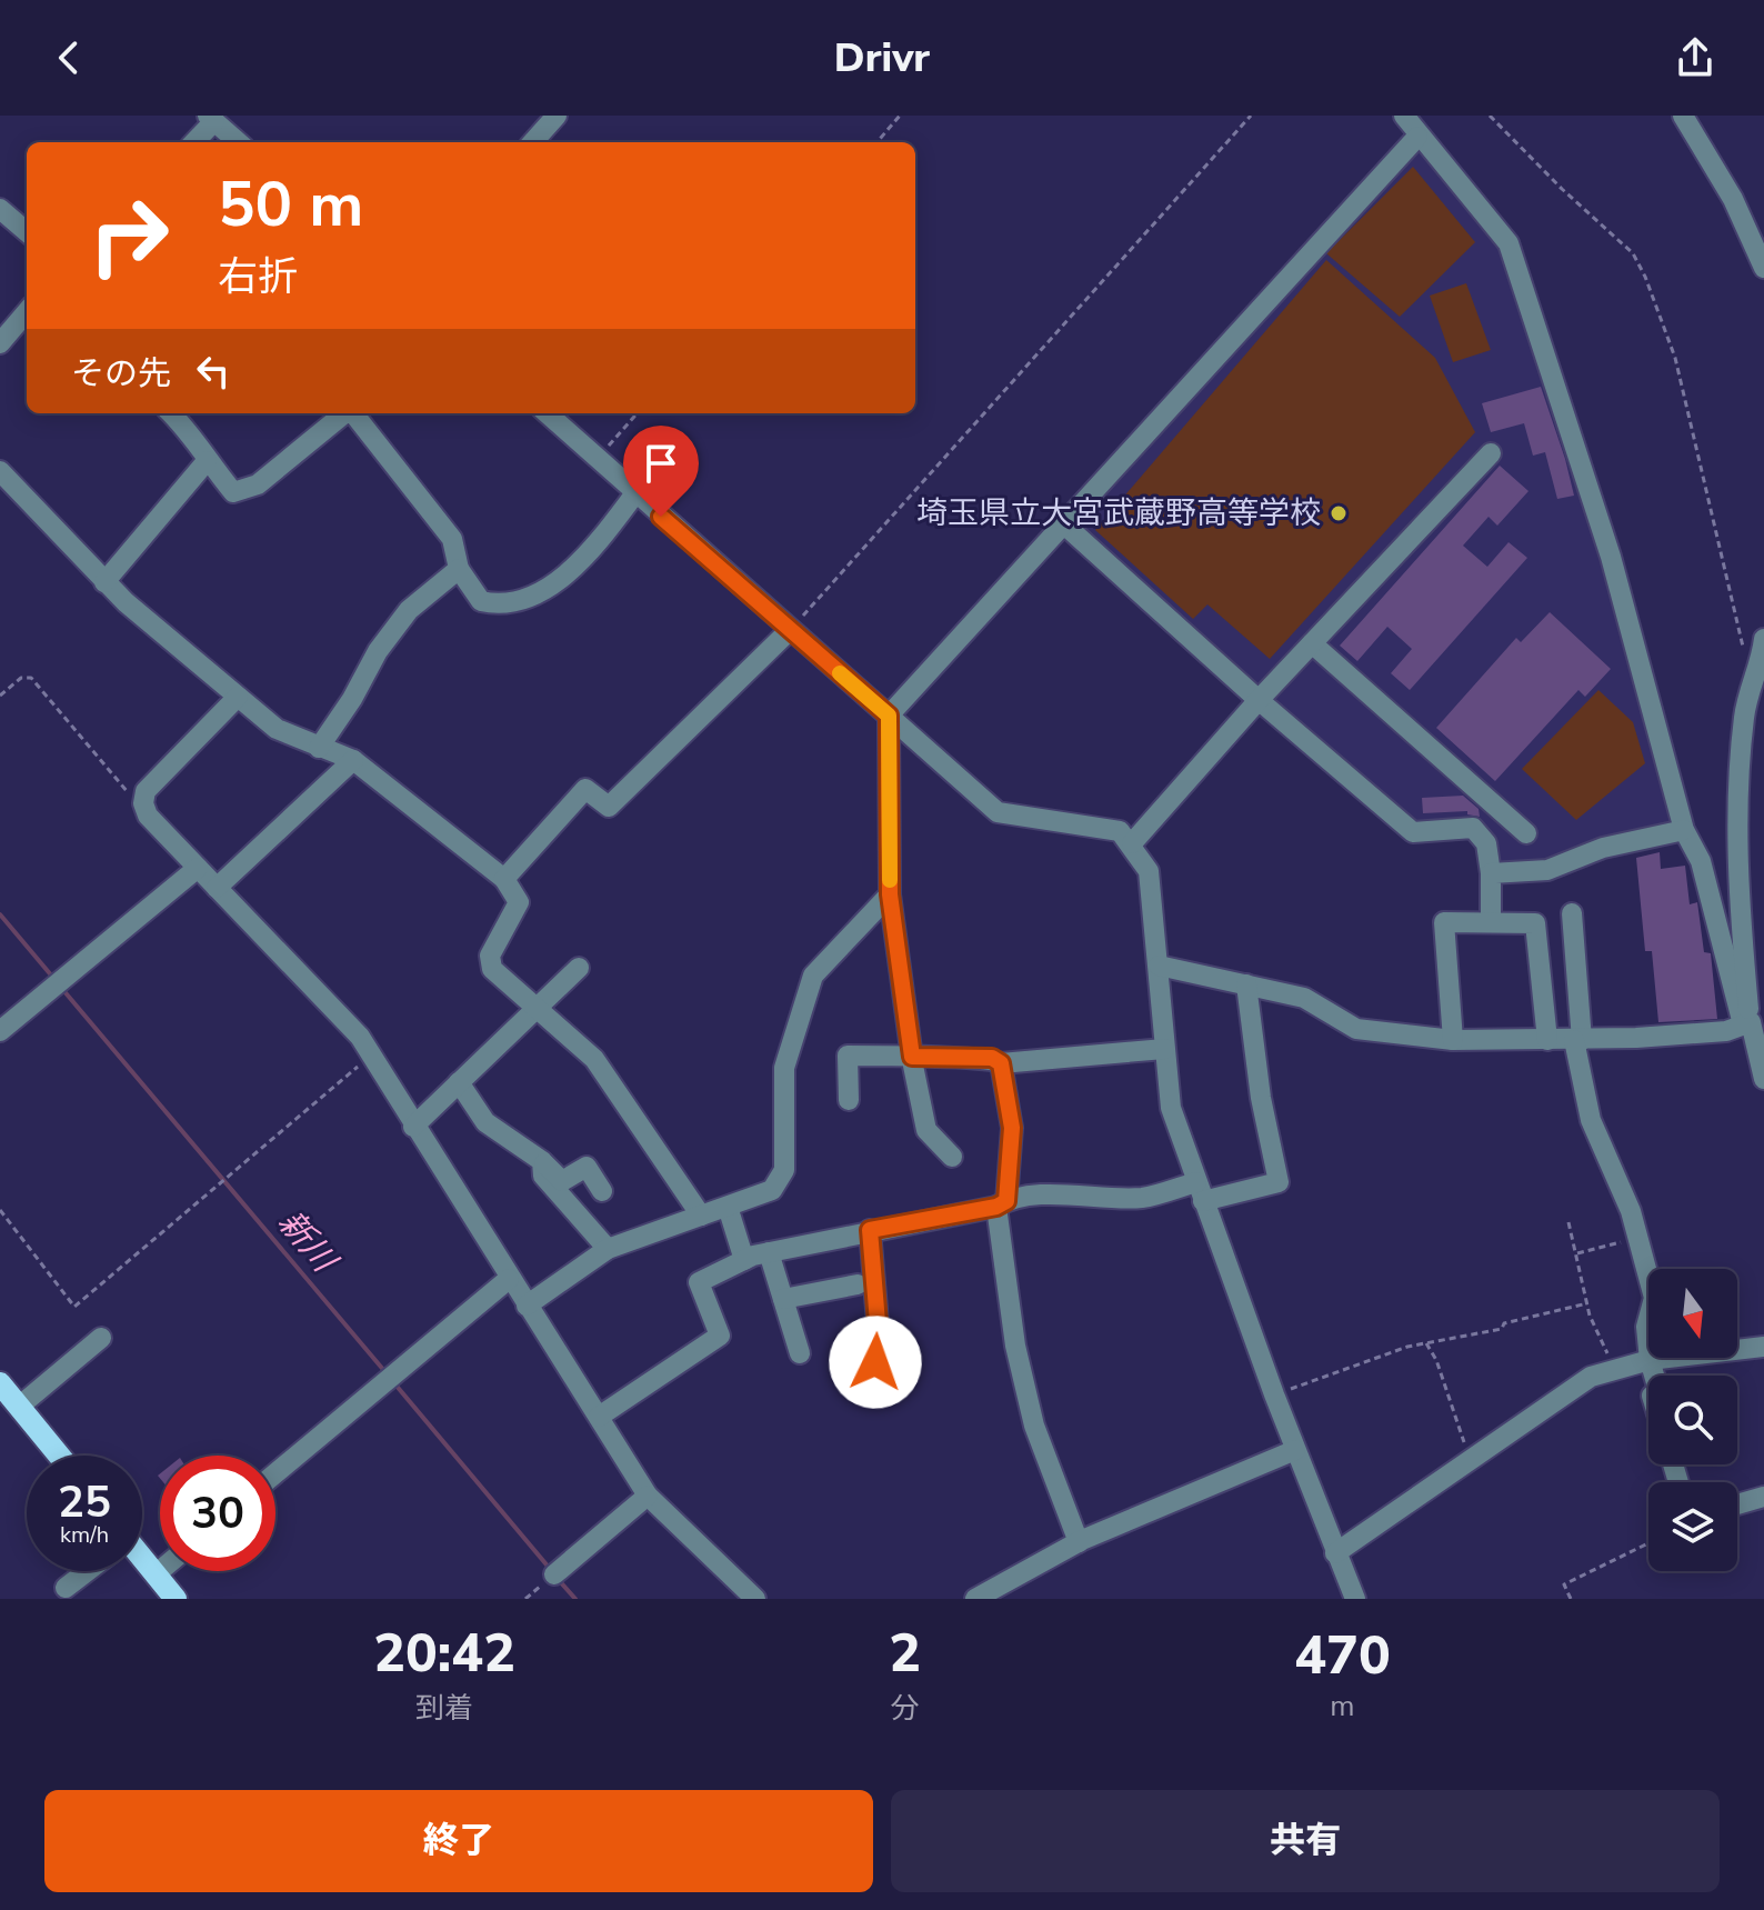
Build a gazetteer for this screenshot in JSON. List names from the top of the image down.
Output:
{
  "water": ["新川"],
  "places": ["埼玉県立大宮武蔵野高等学校"],
  "north": "bottom",
  "page": {
    "header": "Drivr",
    "turn": ["50 m", "右折"],
    "then": "その先",
    "speed": "25 km/h",
    "limit": "30",
    "eta": [
      "20:42",
      "到着",
      "2",
      "分",
      "470",
      "m"
    ],
    "buttons": ["終了", "共有"]
  }
}
